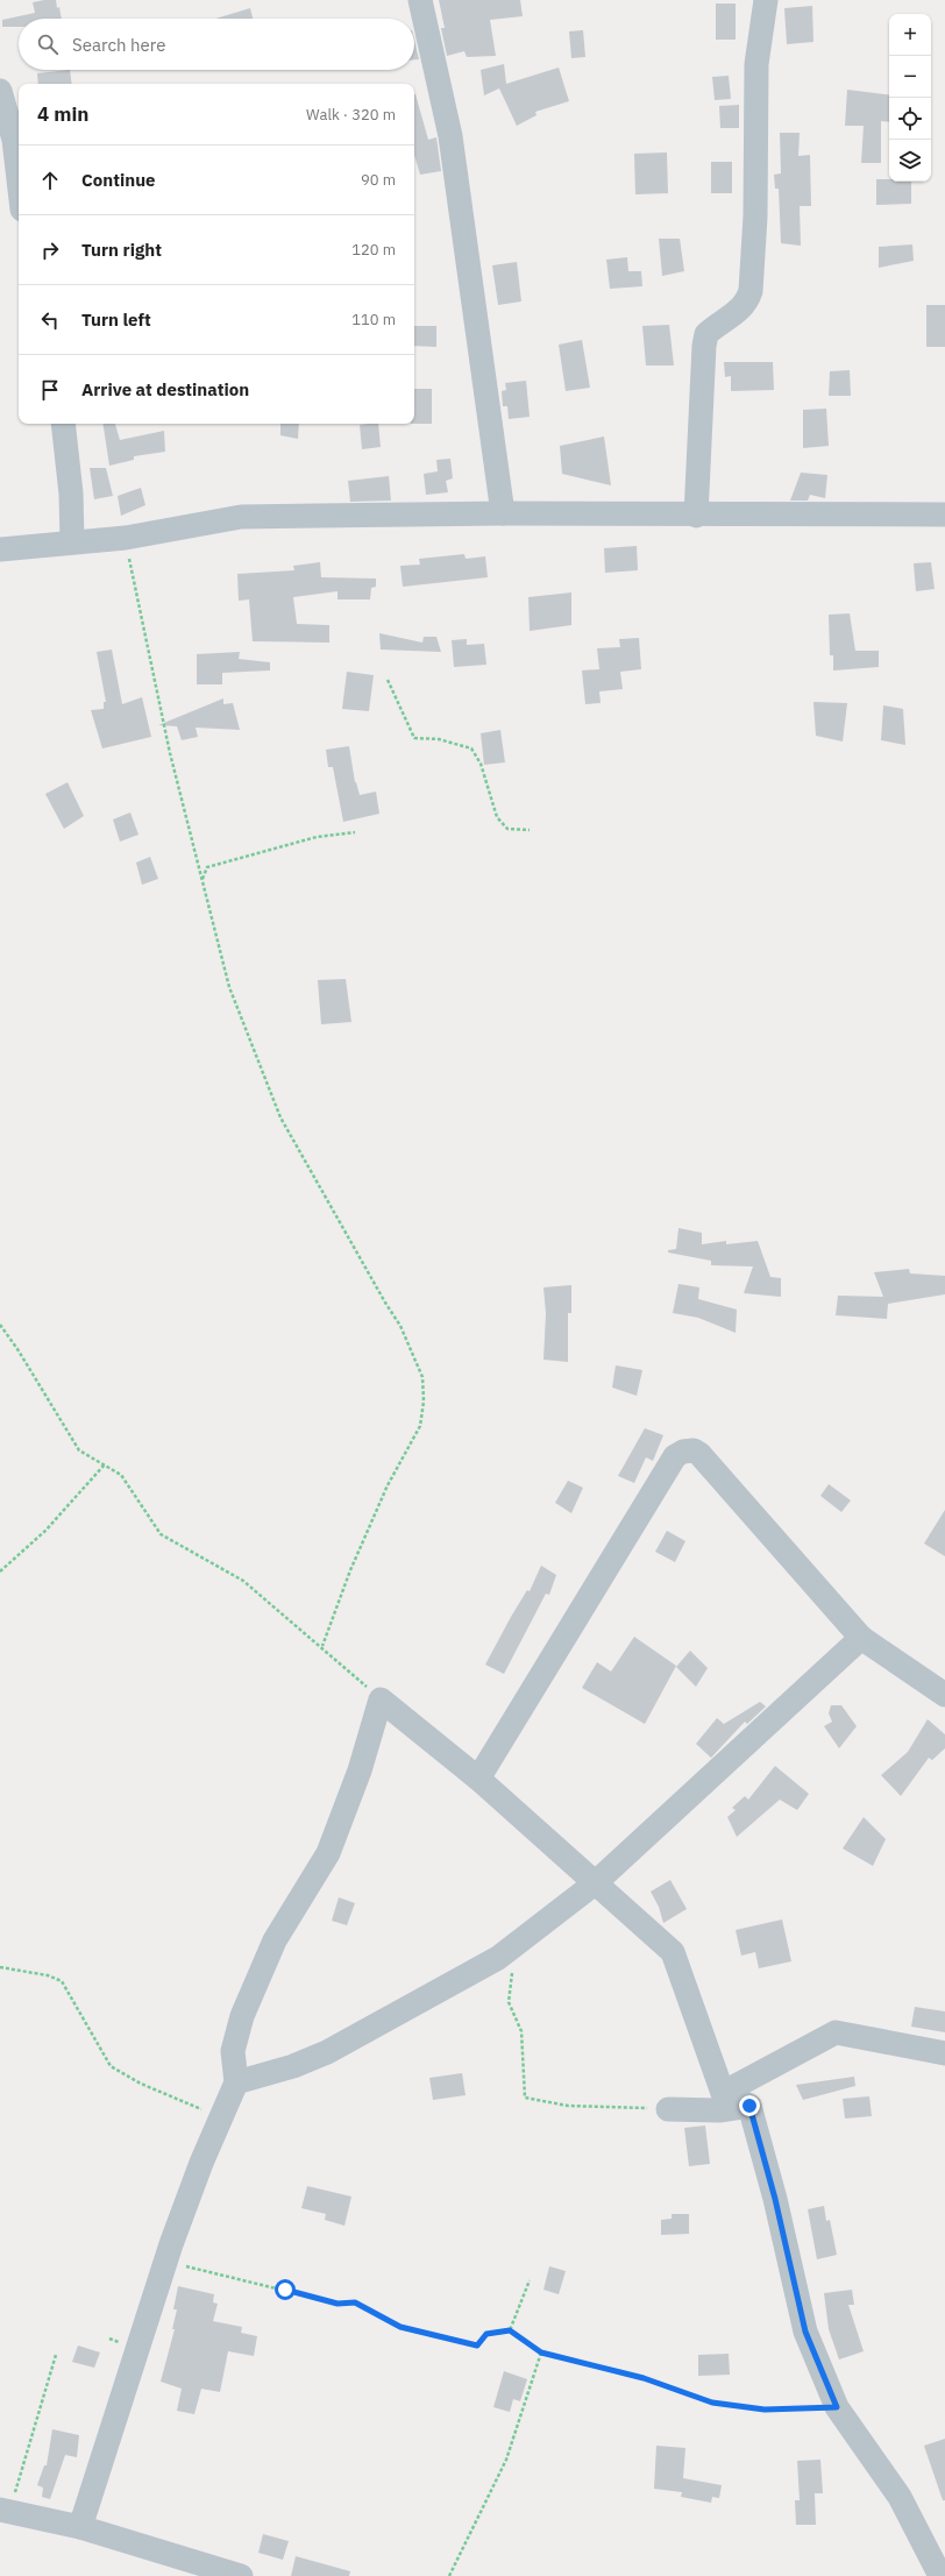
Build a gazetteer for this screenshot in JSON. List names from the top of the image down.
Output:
{
  "page": {
    "map_buttons": ["+", "−"],
    "search": "Search here",
    "heading": ["4 min", "Walk · 320 m"],
    "list": [
      ["Continue", "90 m"],
      ["Turn right", "120 m"],
      ["Turn left", "110 m"],
      "Arrive at destination"
    ]
  }
}
